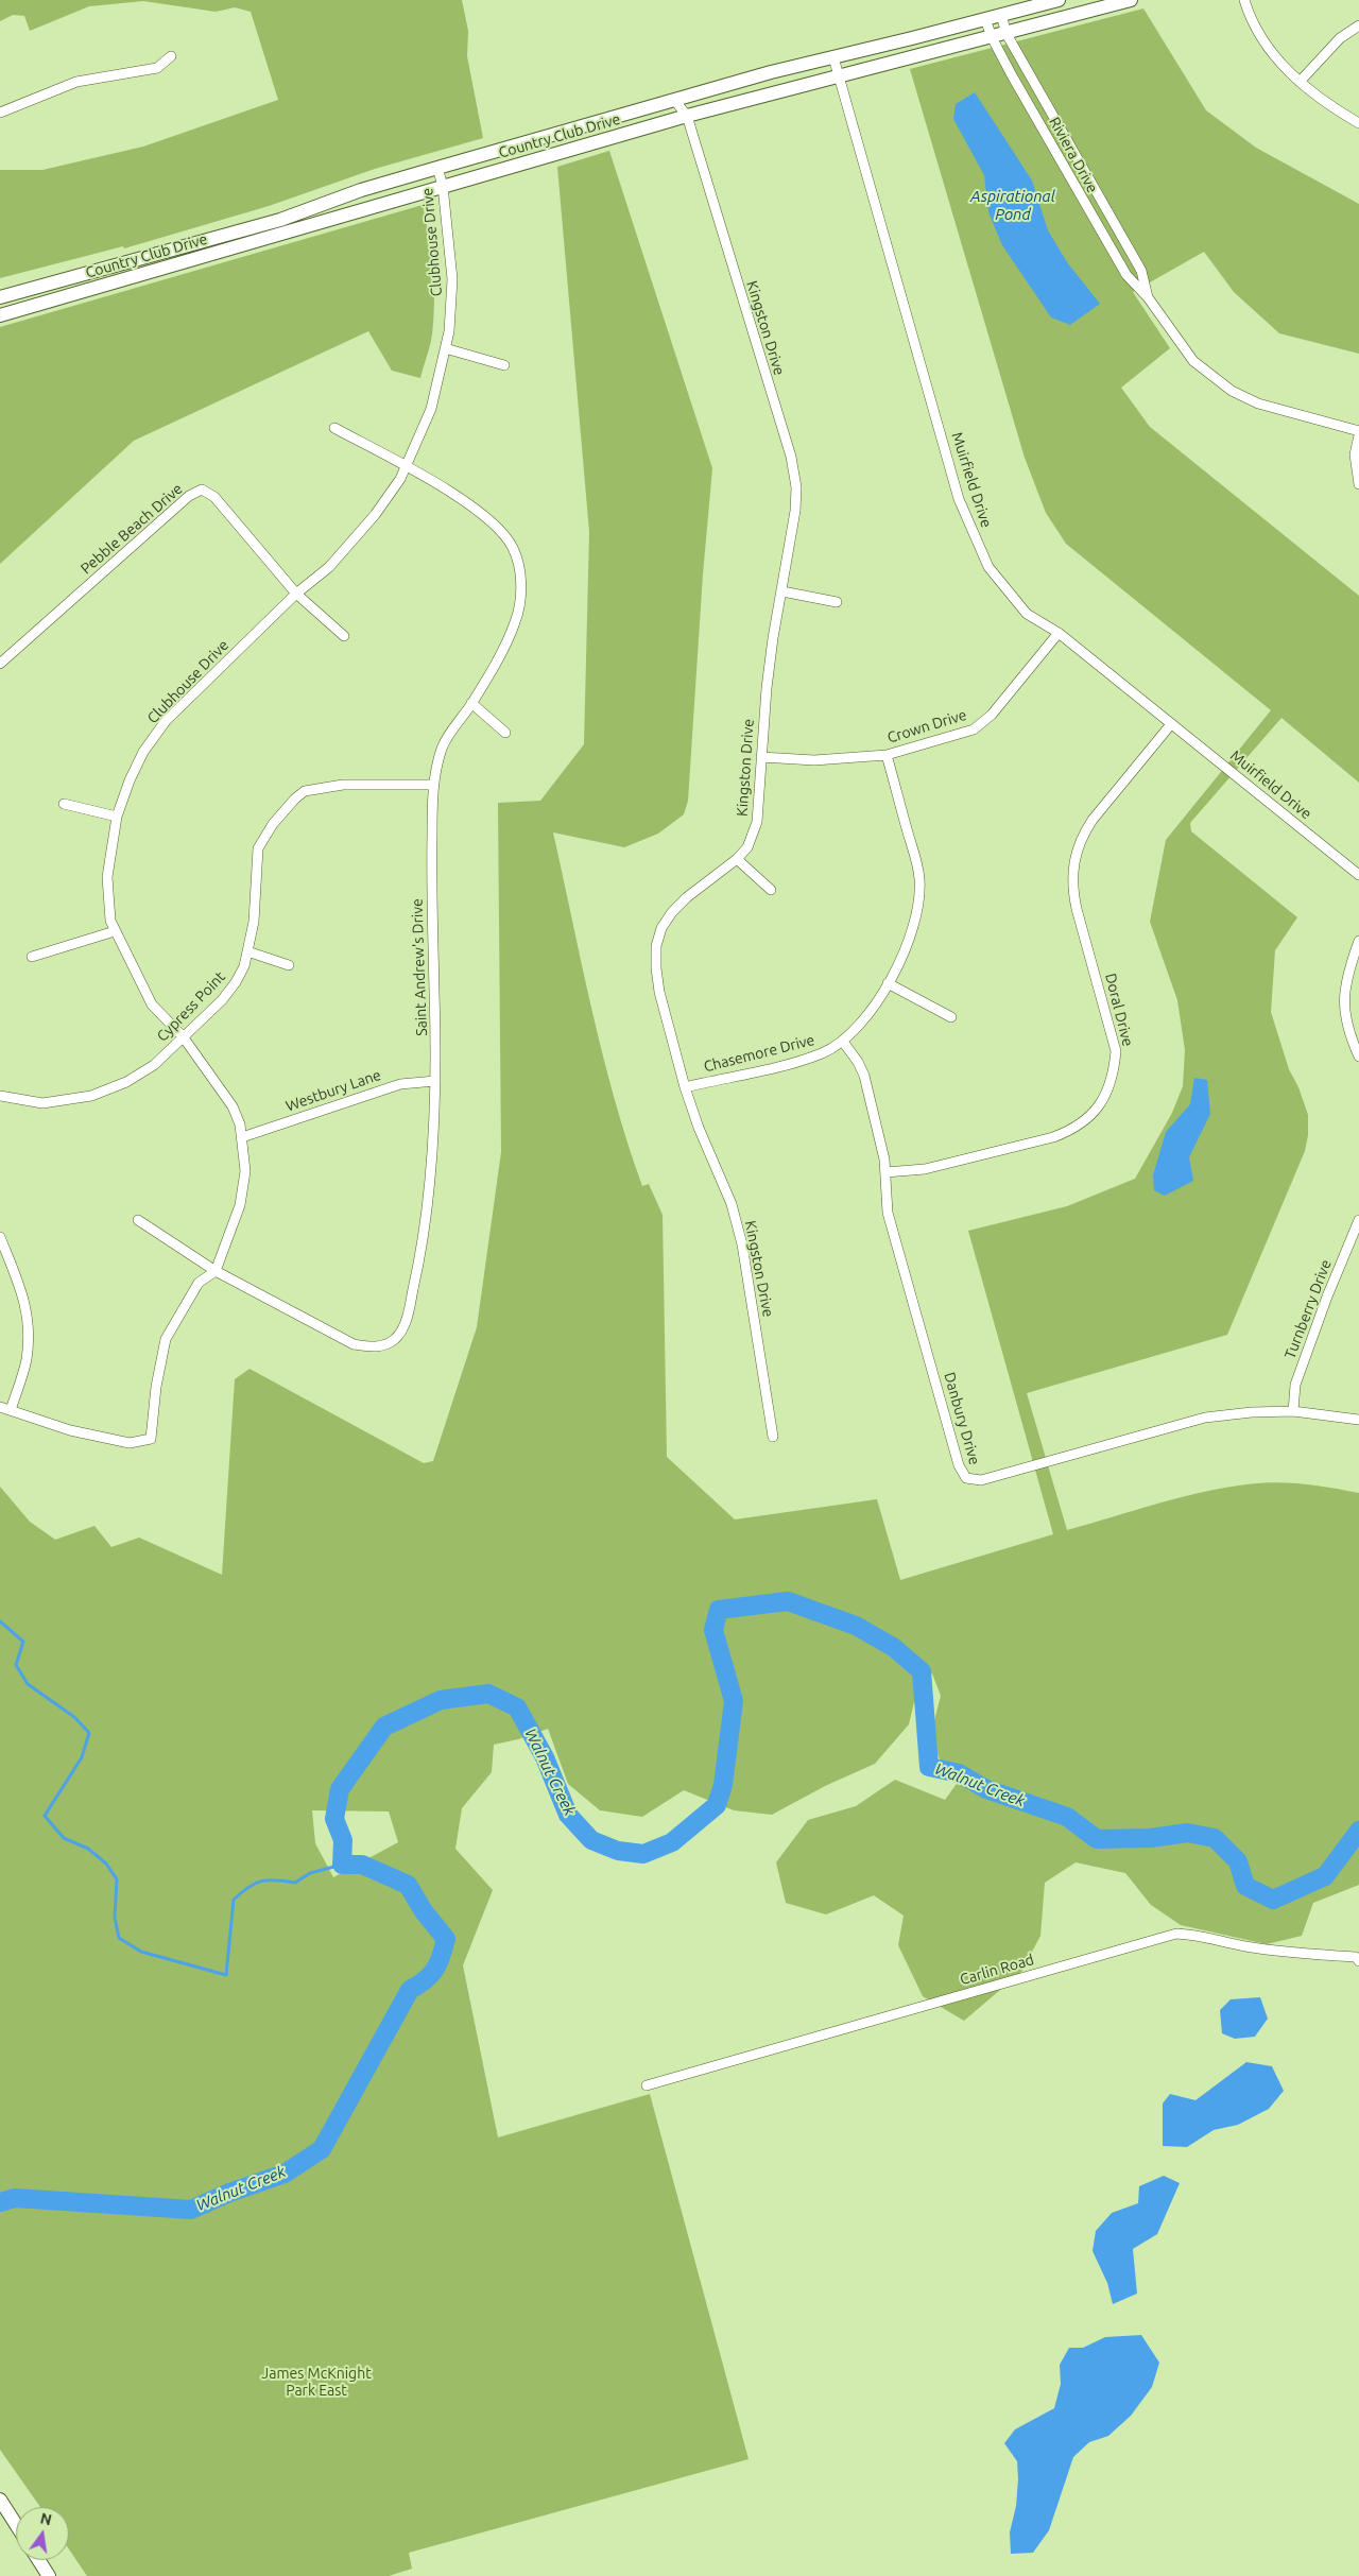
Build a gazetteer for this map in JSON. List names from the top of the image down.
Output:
{
  "streets": {
    "main road": ["Country Club Drive"],
    "street": [
      "Riviera Drive",
      "Clubhouse Drive",
      "Kingston Drive",
      "Muirfield Drive",
      "Pebble Beach Drive",
      "Crown Drive",
      "Saint Andrew's Drive",
      "Cypress Point",
      "Doral Drive",
      "Chasemore Drive",
      "Westbury Lane",
      "Turnberry Drive",
      "Danbury Drive",
      "Carlin Road"
    ]
  },
  "crossings": [
    ["Country Club Drive", "Riviera Drive"],
    ["Country Club Drive", "Clubhouse Drive"],
    ["Country Club Drive", "Kingston Drive"],
    ["Country Club Drive", "Muirfield Drive"],
    ["Clubhouse Drive", "Pebble Beach Drive"],
    ["Clubhouse Drive", "Saint Andrew's Drive"],
    ["Clubhouse Drive", "Cypress Point"],
    ["Clubhouse Drive", "Westbury Lane"],
    ["Kingston Drive", "Crown Drive"],
    ["Kingston Drive", "Chasemore Drive"],
    ["Muirfield Drive", "Crown Drive"],
    ["Muirfield Drive", "Doral Drive"],
    ["Crown Drive", "Chasemore Drive"],
    ["Saint Andrew's Drive", "Cypress Point"],
    ["Saint Andrew's Drive", "Westbury Lane"],
    ["Doral Drive", "Danbury Drive"],
    ["Chasemore Drive", "Danbury Drive"],
    ["Turnberry Drive", "Danbury Drive"]
  ],
  "water": ["Aspirational Pond", "Walnut Creek"],
  "parks": ["James McKnight Park East"],
  "north": "top"
}
